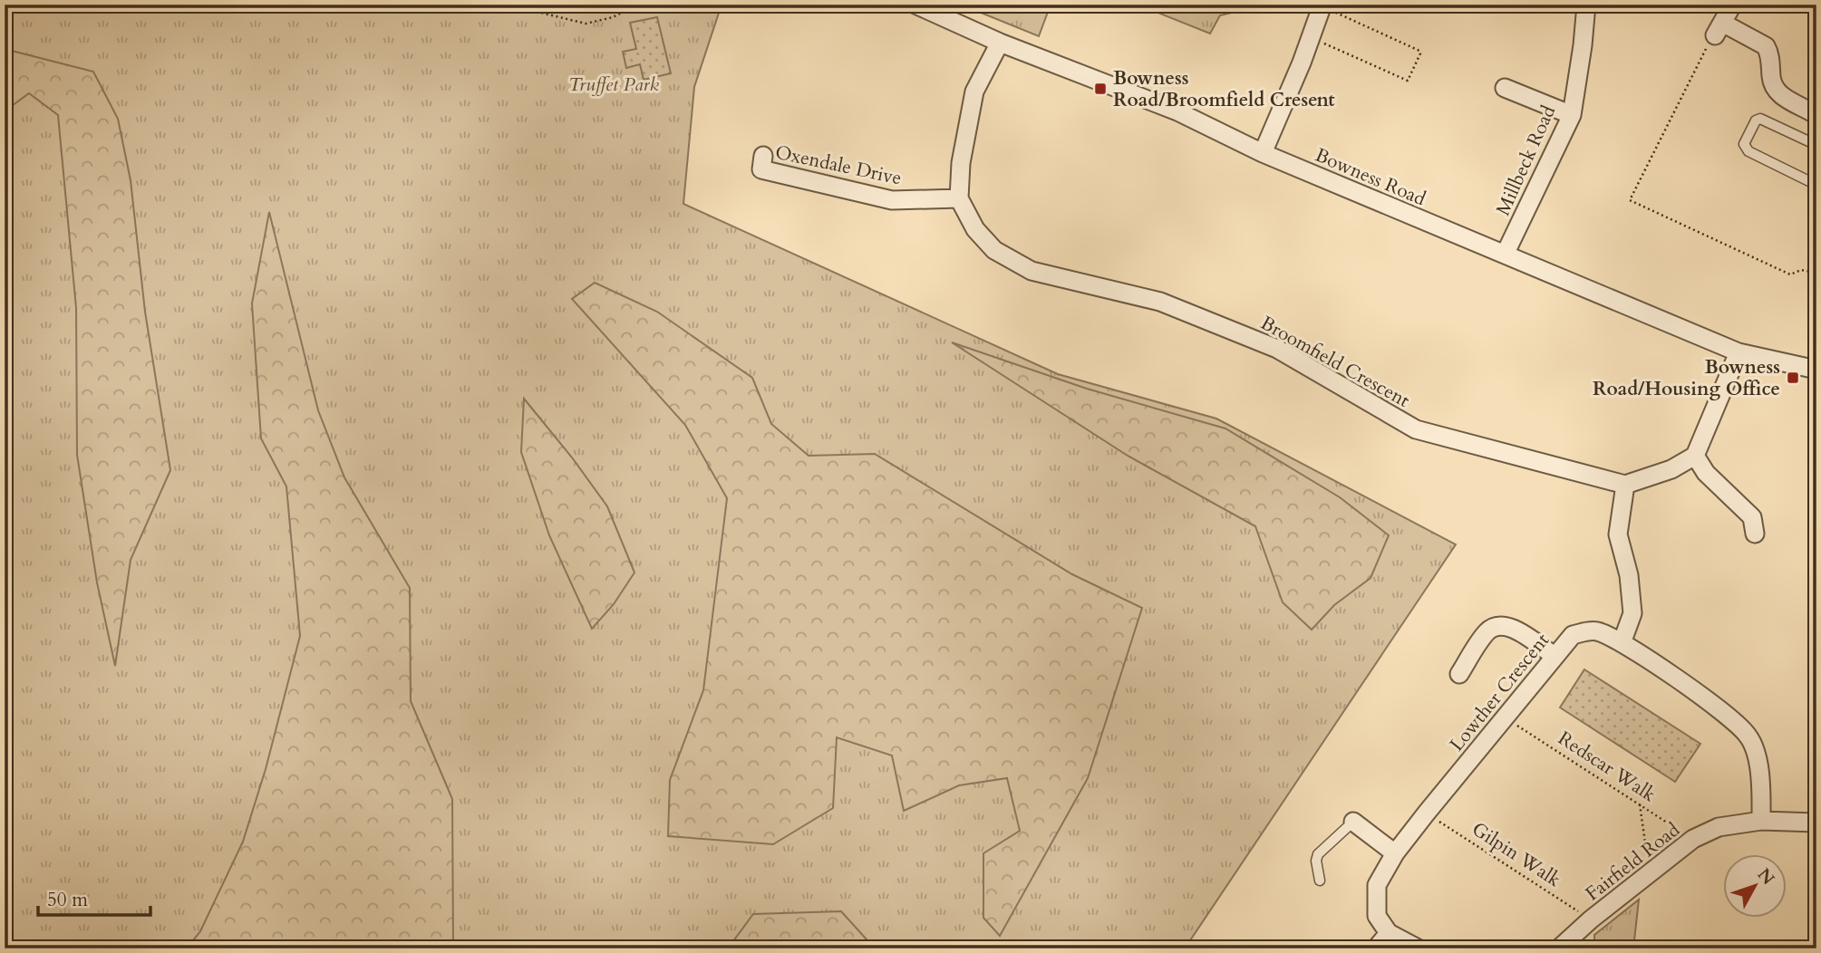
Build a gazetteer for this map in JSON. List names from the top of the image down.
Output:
{
  "streets": {
    "street": [
      "Millbeck Road",
      "Oxendale Drive",
      "Bowness Road",
      "Broomfield Crescent",
      "Lowther Crescent",
      "Fairfield Road"
    ],
    "path": ["Redscar Walk", "Gilpin Walk"]
  },
  "crossings": [
    ["Millbeck Road", "Bowness Road"],
    ["Oxendale Drive", "Broomfield Crescent"],
    ["Lowther Crescent", "Redscar Walk"],
    ["Lowther Crescent", "Gilpin Walk"],
    ["Lowther Crescent", "Fairfield Road"],
    ["Redscar Walk", "Fairfield Road"],
    ["Gilpin Walk", "Fairfield Road"]
  ],
  "parks": ["Truffet Park"],
  "places": {
    "transit": ["Bowness Road/Broomfield Cresent", "Bowness Road/Housing Office"]
  },
  "scale_bar": "50 m",
  "north": "top right"
}
